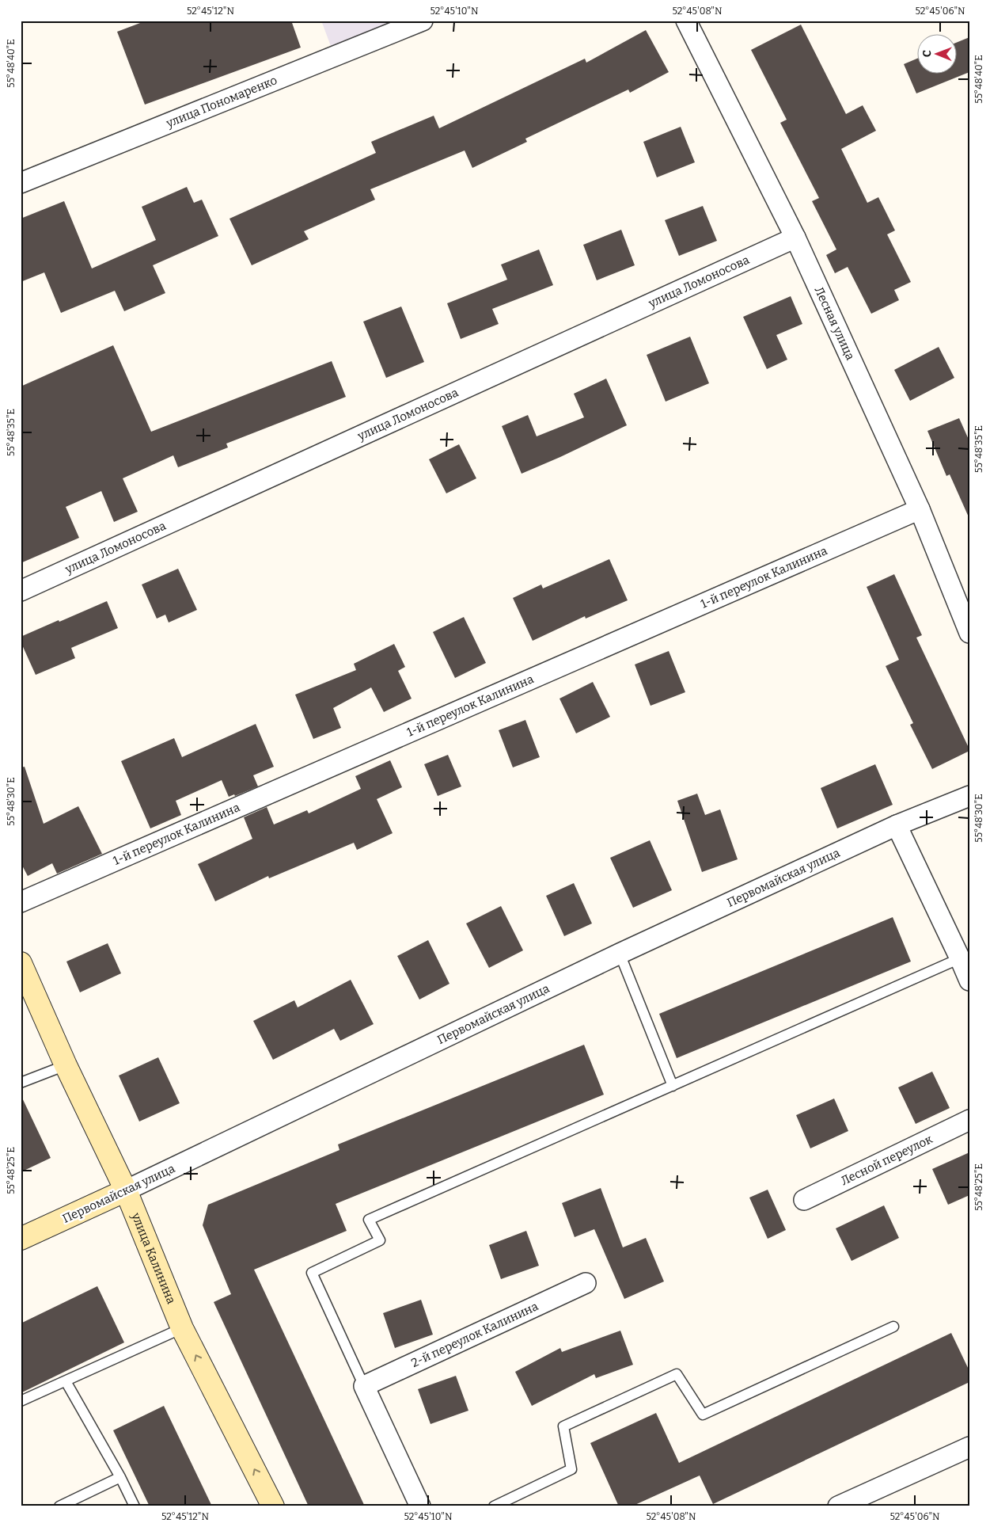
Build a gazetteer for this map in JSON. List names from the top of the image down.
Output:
{
  "streets": {
    "street": [
      "улица Пономаренко",
      "улица Ломоносова",
      "Лесная улица",
      "1-й переулок Калинина",
      "Первомайская улица",
      "Лесной переулок",
      "улица Калинина",
      "2-й переулок Калинина"
    ]
  },
  "crossings": [
    ["улица Ломоносова", "Лесная улица"],
    ["Лесная улица", "1-й переулок Калинина"],
    ["Первомайская улица", "улица Калинина"]
  ],
  "north": "left",
  "coordinates": [
    "52°45'12\"N",
    "52°45'10\"N",
    "52°45'08\"N",
    "52°45'06\"N",
    "55°48'40\"E",
    "55°48'35\"E",
    "55°48'30\"E",
    "55°48'25\"E"
  ]
}
